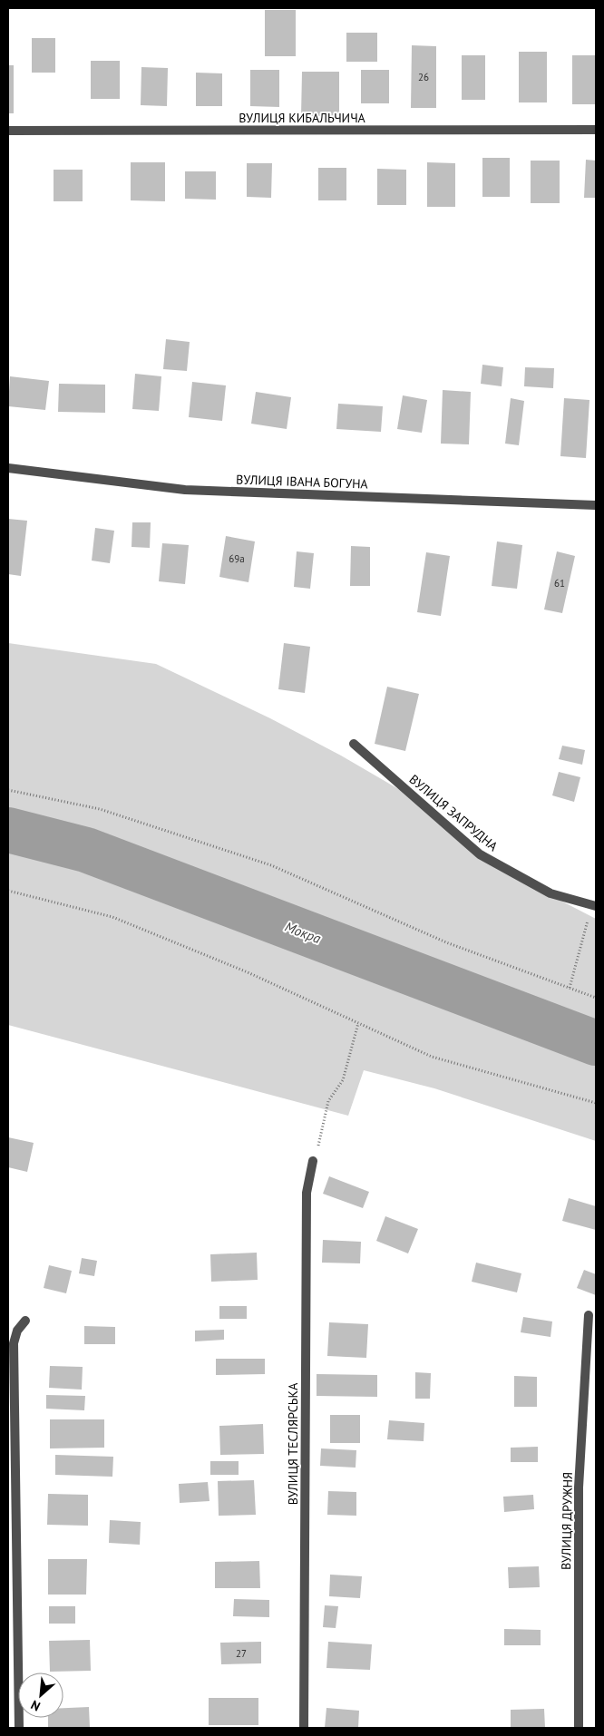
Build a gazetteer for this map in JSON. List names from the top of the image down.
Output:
{
  "streets": {
    "street": [
      "ВУЛИЦЯ КИБАЛЬЧИЧА",
      "ВУЛИЦЯ ІВАНА БОГУНА",
      "ВУЛИЦЯ ЗАПРУДНА",
      "ВУЛИЦЯ ТЕСЛЯРСЬКА",
      "ВУЛИЦЯ ДРУЖНЯ"
    ]
  },
  "water": ["Мокра"],
  "house_numbers": [
    "26",
    "69а",
    "61",
    "27"
  ],
  "north": "bottom left"
}
